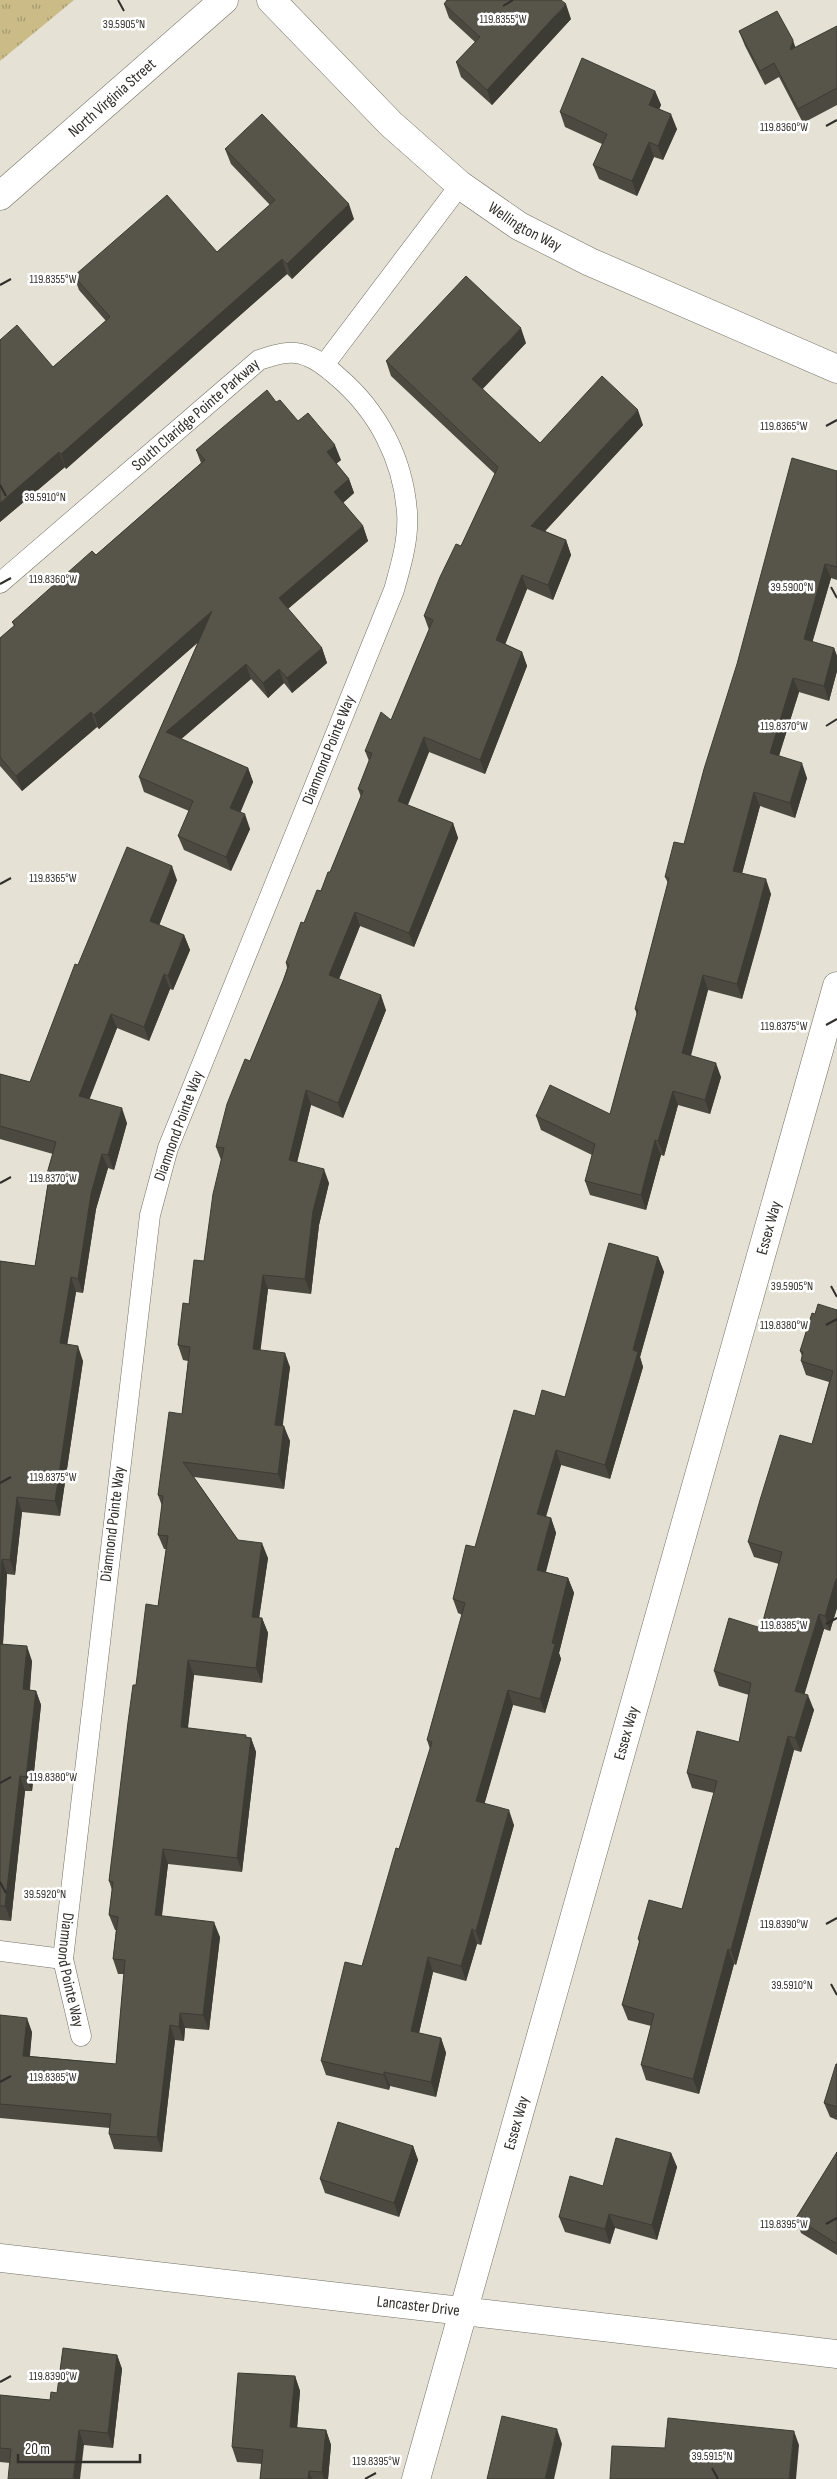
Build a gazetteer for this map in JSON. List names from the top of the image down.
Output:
{
  "streets": {
    "street": [
      "North Virginia Street",
      "Wellington Way",
      "Essex Way",
      "Lancaster Drive"
    ],
    "lane": ["South Claridge Pointe Parkway", "Diamnond Pointe Way"]
  },
  "crossings": [
    ["South Claridge Pointe Parkway", "Diamnond Pointe Way"],
    ["Essex Way", "Lancaster Drive"]
  ],
  "scale_bar": "20 m",
  "coordinates": [
    "119.8355°W",
    "39.5905°N",
    "119.8360°W",
    "119.8365°W",
    "39.5910°N",
    "39.5900°N",
    "119.8370°W",
    "119.8375°W",
    "119.8380°W",
    "119.8385°W",
    "39.5920°N",
    "119.8390°W",
    "119.8395°W",
    "39.5915°N"
  ]
}
